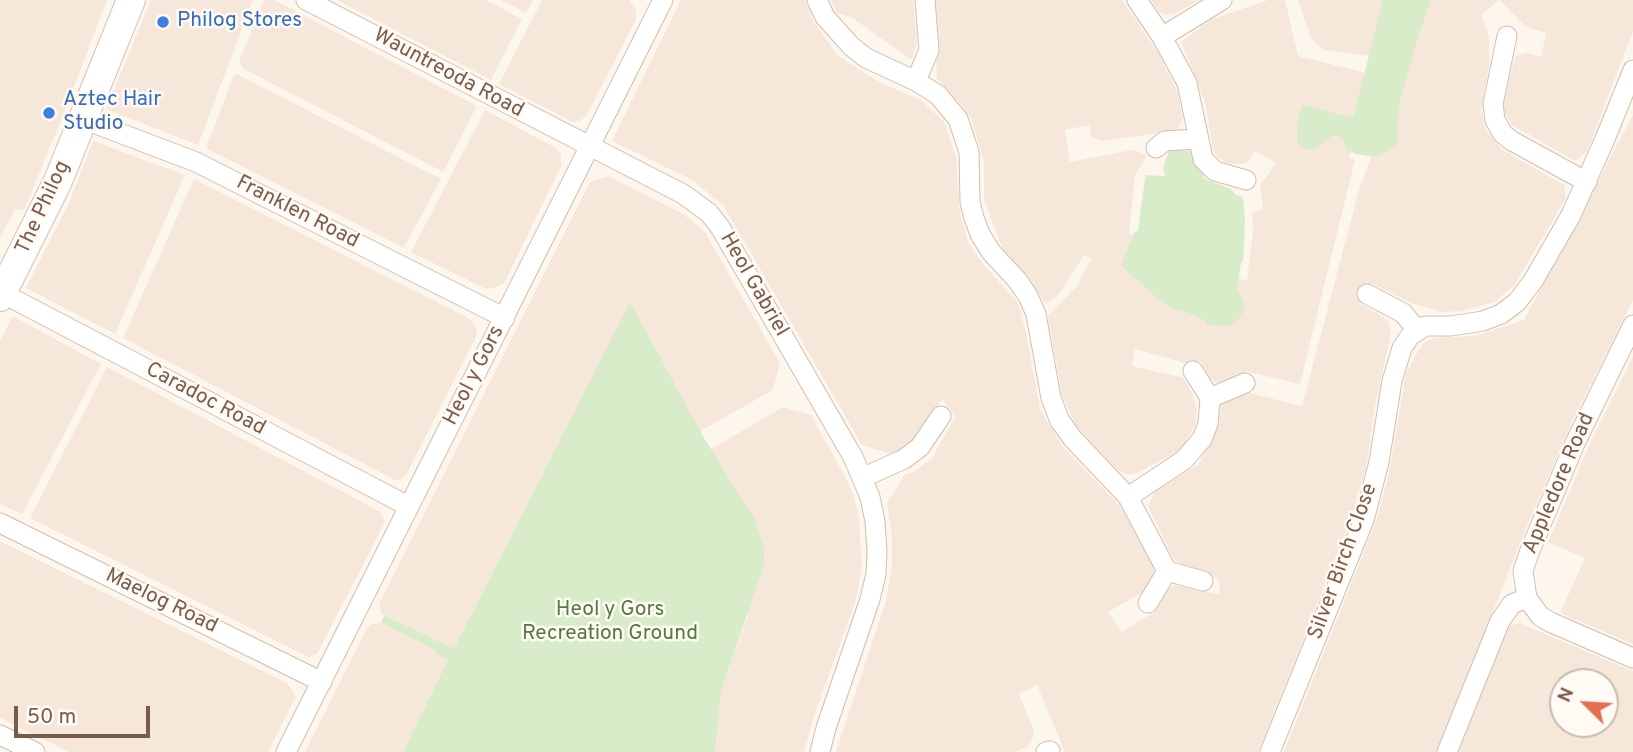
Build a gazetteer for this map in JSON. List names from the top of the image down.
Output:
{
  "streets": {
    "street": [
      "Wauntreoda Road",
      "The Philog",
      "Franklen Road",
      "Heol Gabriel",
      "Heol y Gors",
      "Caradoc Road",
      "Appledore Road",
      "Silver Birch Close",
      "Maelog Road"
    ]
  },
  "crossings": [
    ["Wauntreoda Road", "Heol Gabriel"],
    ["Wauntreoda Road", "Heol y Gors"],
    ["The Philog", "Franklen Road"],
    ["The Philog", "Caradoc Road"],
    ["Franklen Road", "Heol y Gors"],
    ["Heol Gabriel", "Heol y Gors"],
    ["Heol y Gors", "Caradoc Road"],
    ["Heol y Gors", "Maelog Road"]
  ],
  "parks": ["Heol y Gors Recreation Ground"],
  "places": ["Philog Stores", "Aztec Hair Studio"],
  "scale_bar": "50 m",
  "north": "top left"
}
